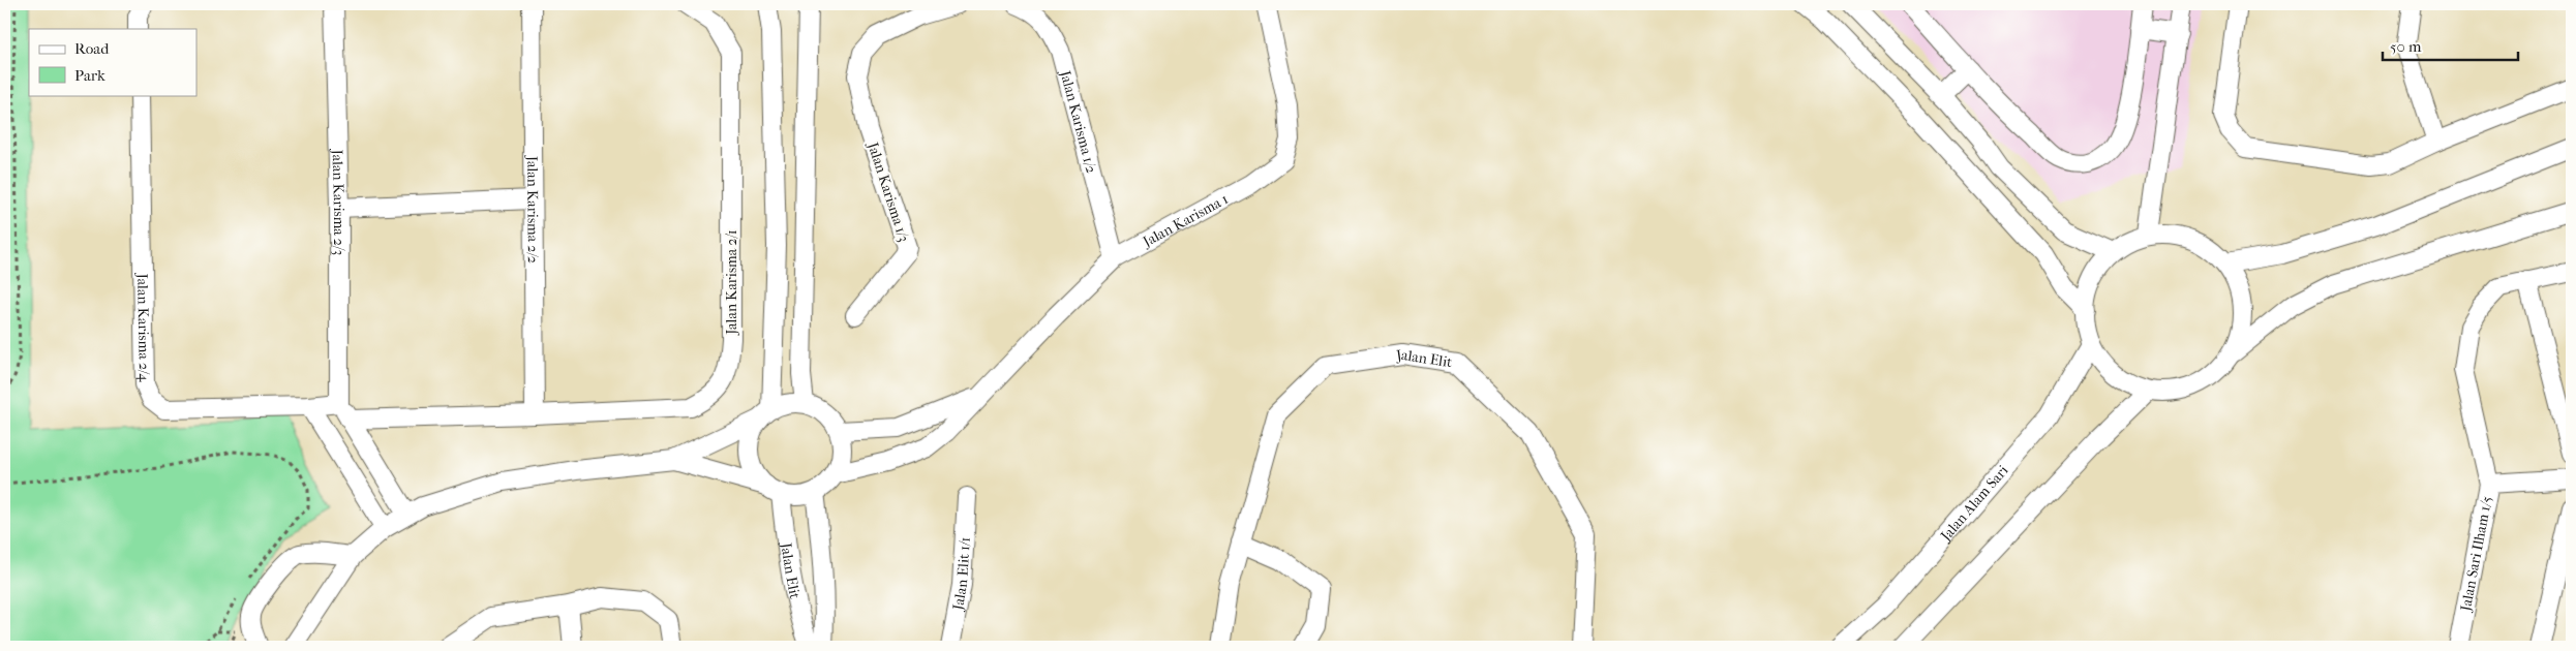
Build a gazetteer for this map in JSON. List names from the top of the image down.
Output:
{
  "streets": {
    "street": [
      "Jalan Karisma 1/2",
      "Jalan Karisma 1/3",
      "Jalan Karisma 2/3",
      "Jalan Karisma 2/2",
      "Jalan Karisma 1",
      "Jalan Karisma 2/1",
      "Jalan Karisma 2/4",
      "Jalan Elit",
      "Jalan Alam Sari",
      "Jalan Sari Ilham 1/5",
      "Jalan Elit 1/1"
    ]
  },
  "crossings": [
    ["Jalan Karisma 1/2", "Jalan Karisma 1"],
    ["Jalan Karisma 2/3", "Jalan Karisma 2/4"],
    ["Jalan Karisma 2/2", "Jalan Karisma 2/1"],
    ["Jalan Karisma 1", "Jalan Elit"]
  ],
  "legend": ["Road", "Park"],
  "scale_bar": "50 m"
}
